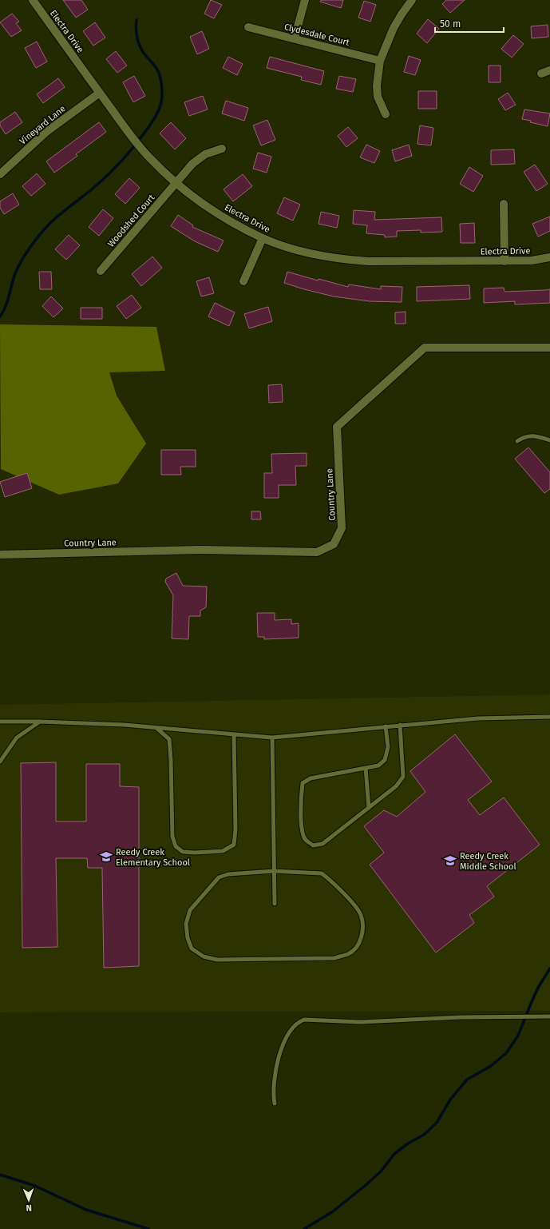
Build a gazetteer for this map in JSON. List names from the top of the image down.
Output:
{
  "streets": {
    "street": [
      "Electra Drive",
      "Clydesdale Court",
      "Vineyard Lane",
      "Woodshed Court",
      "Country Lane"
    ]
  },
  "crossings": [
    ["Electra Drive", "Vineyard Lane"],
    ["Electra Drive", "Woodshed Court"]
  ],
  "places": {
    "school or university": ["Reedy Creek Elementary School", "Reedy Creek Middle School"]
  },
  "scale_bar": "50 m",
  "north": "bottom"
}
